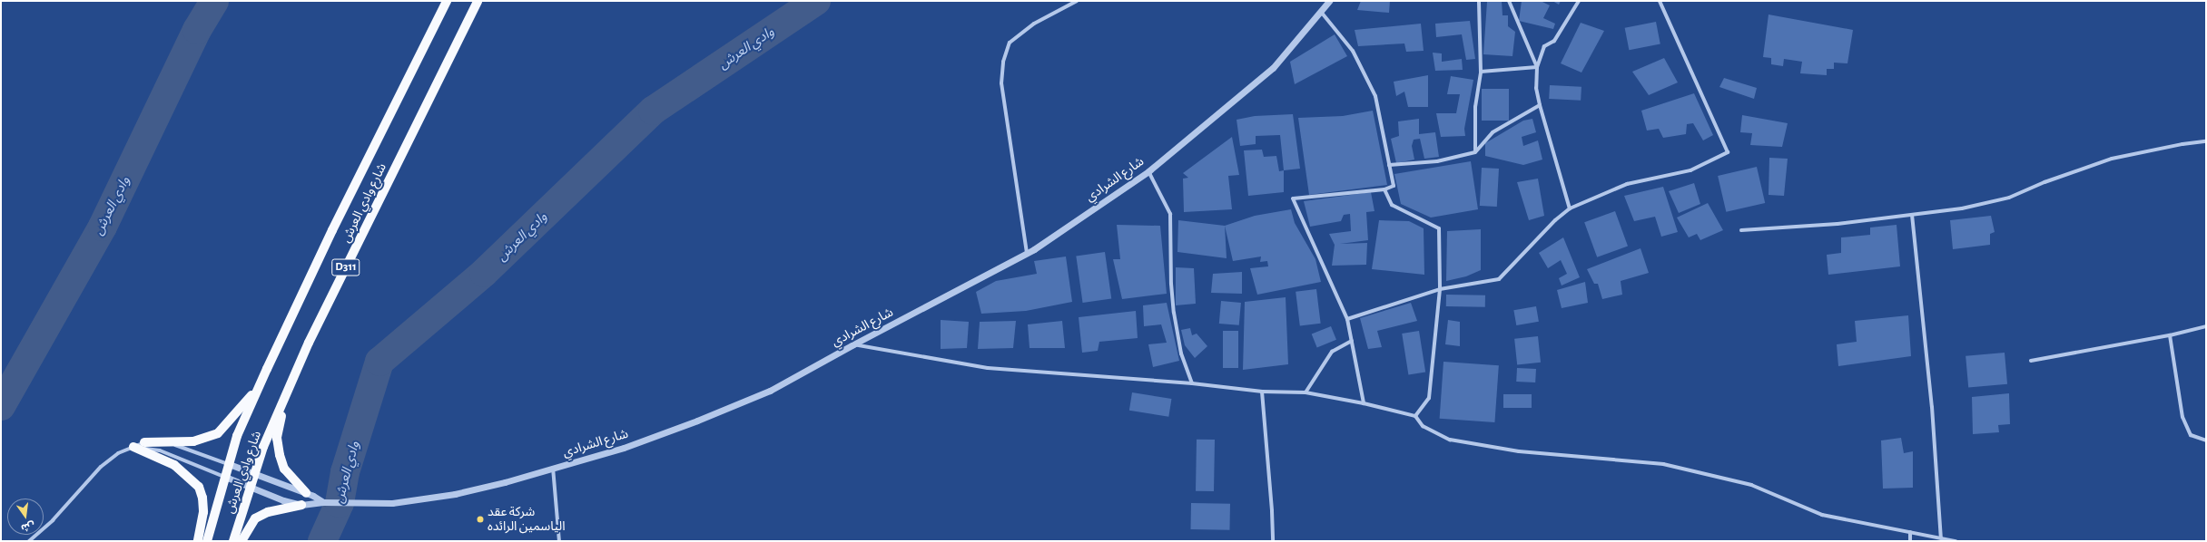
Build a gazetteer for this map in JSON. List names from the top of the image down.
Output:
{
  "streets": {
    "main road": ["شارع وادي العرش", "D311"],
    "street": ["شارع الشرادي"]
  },
  "crossings": [
    ["شارع الشرادي", "شارع وادي العرش"]
  ],
  "water": ["وادي العرش"],
  "places": ["شرکة عقد الیاسمین الرائدہ"],
  "north": "bottom"
}
